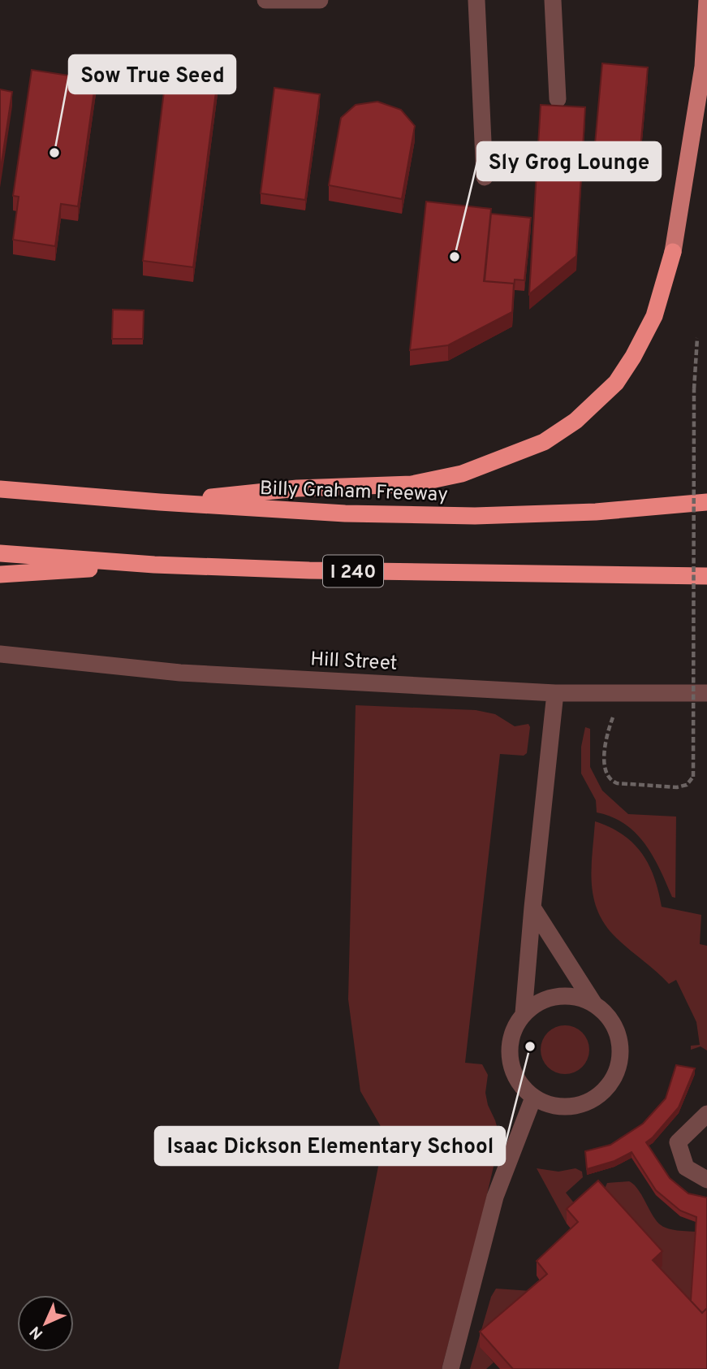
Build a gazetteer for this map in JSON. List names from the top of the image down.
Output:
{
  "streets": {
    "highway": ["Billy Graham Freeway", "I 240"],
    "street": ["Hill Street"]
  },
  "places": ["Sow True Seed", "Sly Grog Lounge", "Isaac Dickson Elementary School"],
  "north": "bottom left"
}
